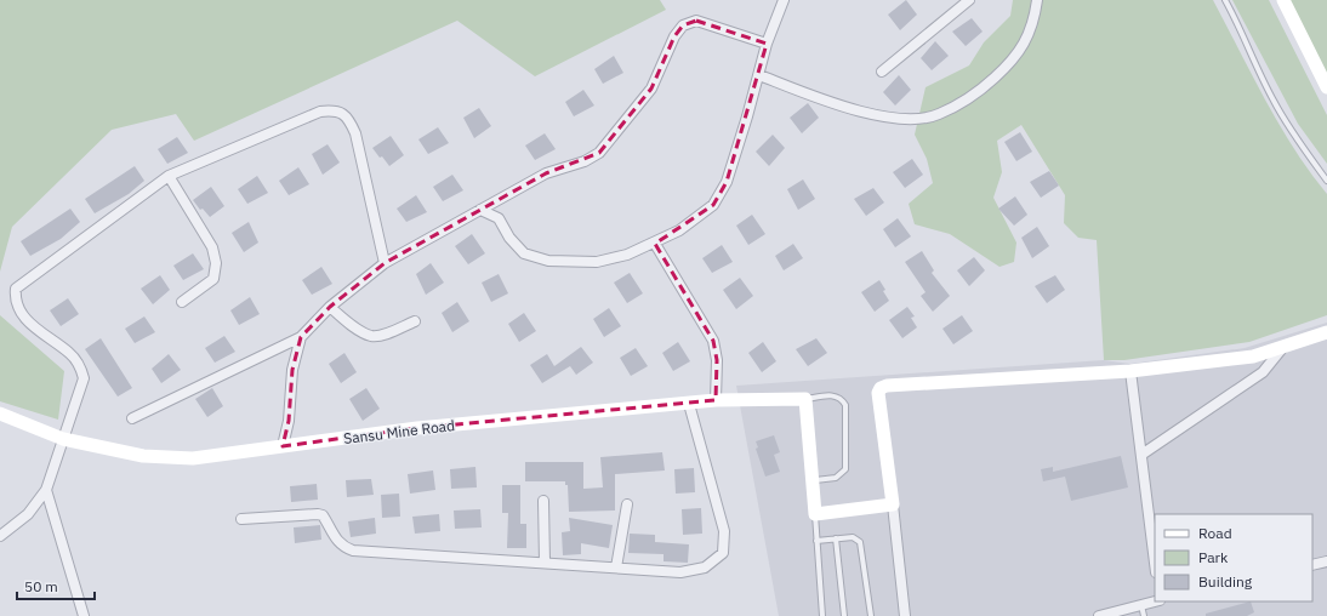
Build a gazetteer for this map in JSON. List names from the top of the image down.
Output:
{
  "streets": {
    "street": ["Sansu Mine Road"]
  },
  "legend": ["Road", "Park", "Building"],
  "scale_bar": "50 m"
}
